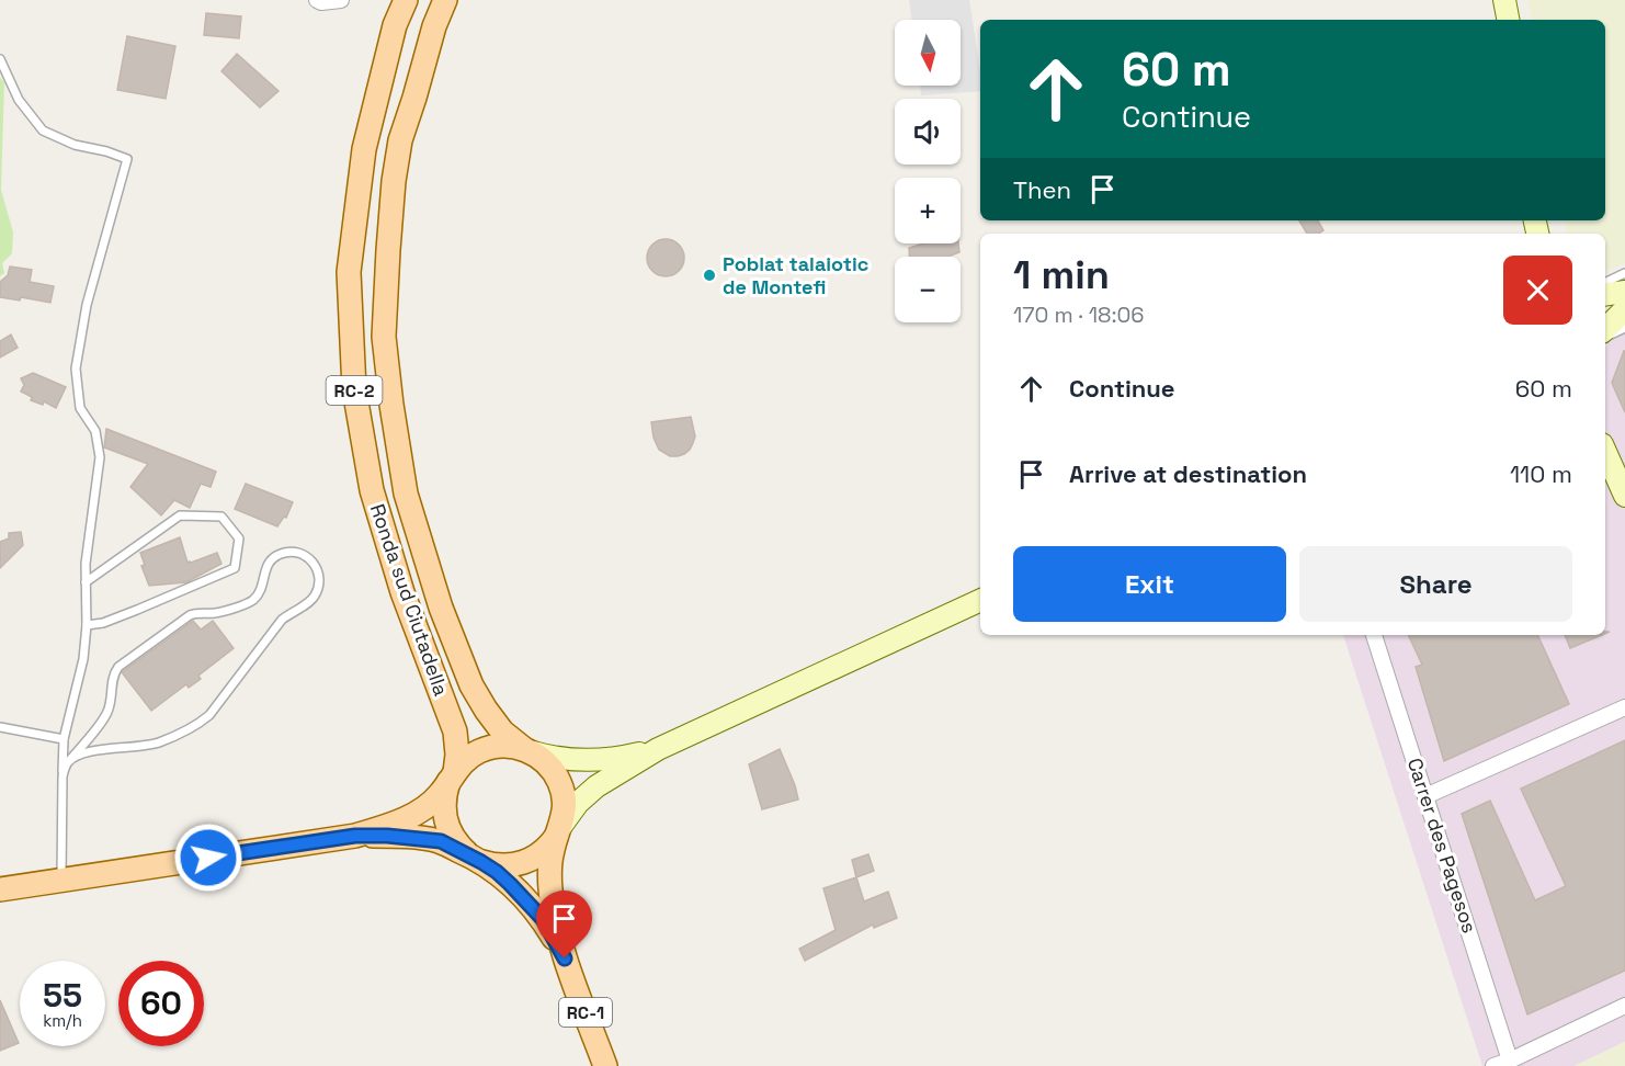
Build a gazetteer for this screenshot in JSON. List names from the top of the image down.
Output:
{
  "streets": {
    "main road": ["RC-2", "Ronda sud Ciutadella", "RC-1"],
    "street": ["Carrer des Pagesos"]
  },
  "crossings": [
    ["Ronda sud Ciutadella", "RC-1"]
  ],
  "places": ["Poblat talaiotic de Montefi"],
  "north": "bottom",
  "page": {
    "map_buttons": ["+", "−"],
    "turn": ["60 m", "Continue"],
    "then": "Then",
    "heading": ["1 min", "170 m · 18:06"],
    "list": [
      {
        "name": "Continue",
        "value": "60 m"
      },
      {
        "name": "Arrive at destination",
        "value": "110 m"
      }
    ],
    "buttons": ["Exit", "Share"],
    "speed": "55 km/h",
    "limit": "60"
  }
}
